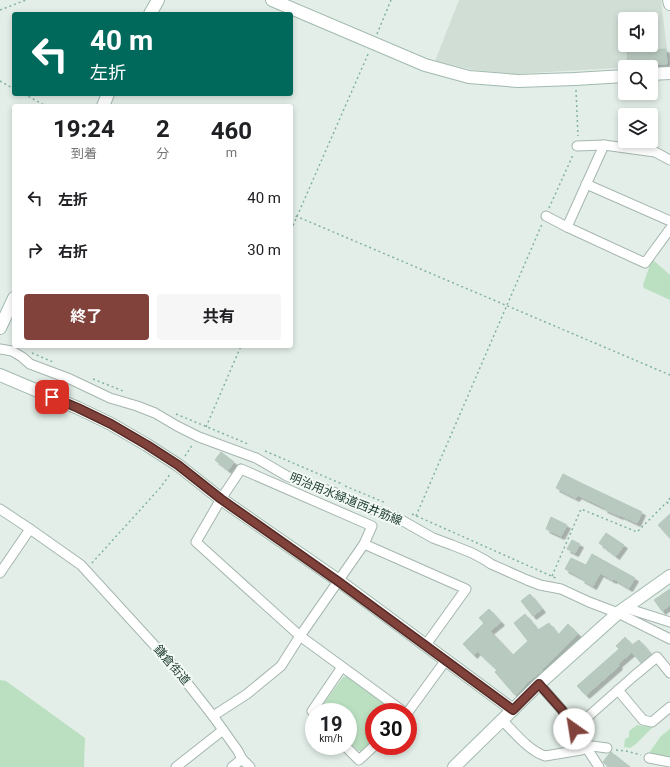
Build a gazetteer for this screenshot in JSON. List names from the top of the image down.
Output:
{
  "streets": {
    "street": ["明治用水緑道西井筋線", "鎌倉街道"]
  },
  "page": {
    "turn": ["40 m", "左折"],
    "eta": [
      "19:24",
      "到着",
      "2",
      "分",
      "460",
      "m"
    ],
    "list": [
      {
        "name": "左折",
        "value": "40 m"
      },
      {
        "name": "右折",
        "value": "30 m"
      }
    ],
    "buttons": ["終了", "共有"],
    "speed": "19 km/h",
    "limit": "30"
  }
}
